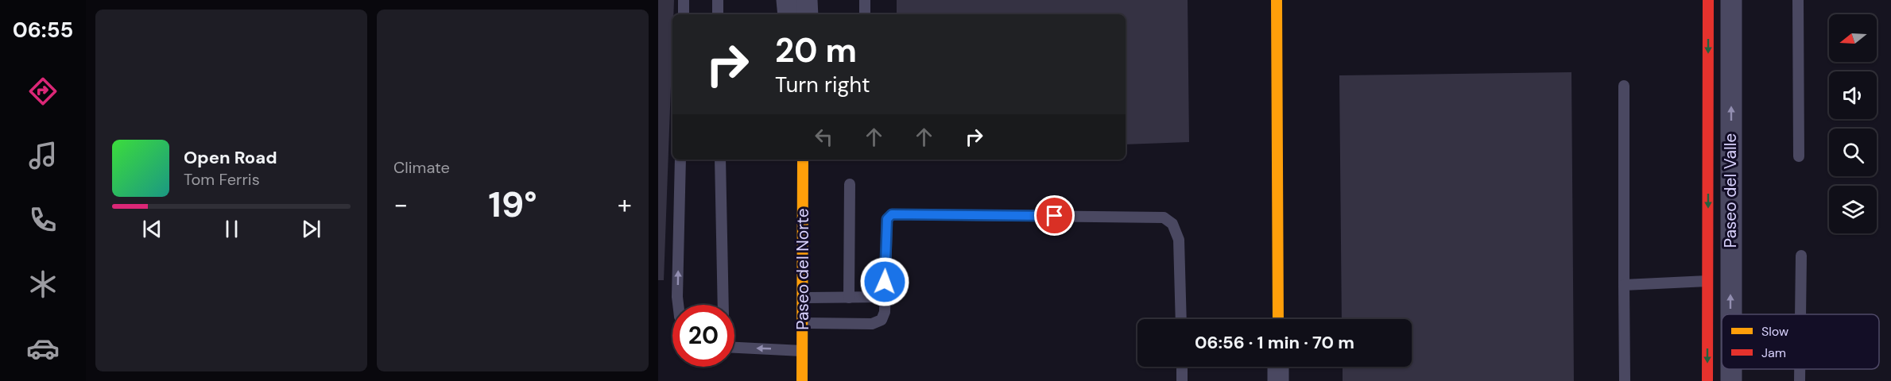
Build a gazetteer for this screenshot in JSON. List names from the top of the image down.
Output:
{
  "streets": {
    "street": ["Paseo del Valle", "Paseo del Norte"]
  },
  "legend": ["Slow", "Jam"],
  "north": "left",
  "page": {
    "tabs": "06:55",
    "tile": "Climate",
    "turn": ["20 m", "Turn right"],
    "song": ["Open Road", "Tom Ferris"],
    "heat": ["−", "19°", "+"],
    "limit": "20",
    "trip": "06:56 · 1 min · 70 m"
  }
}
